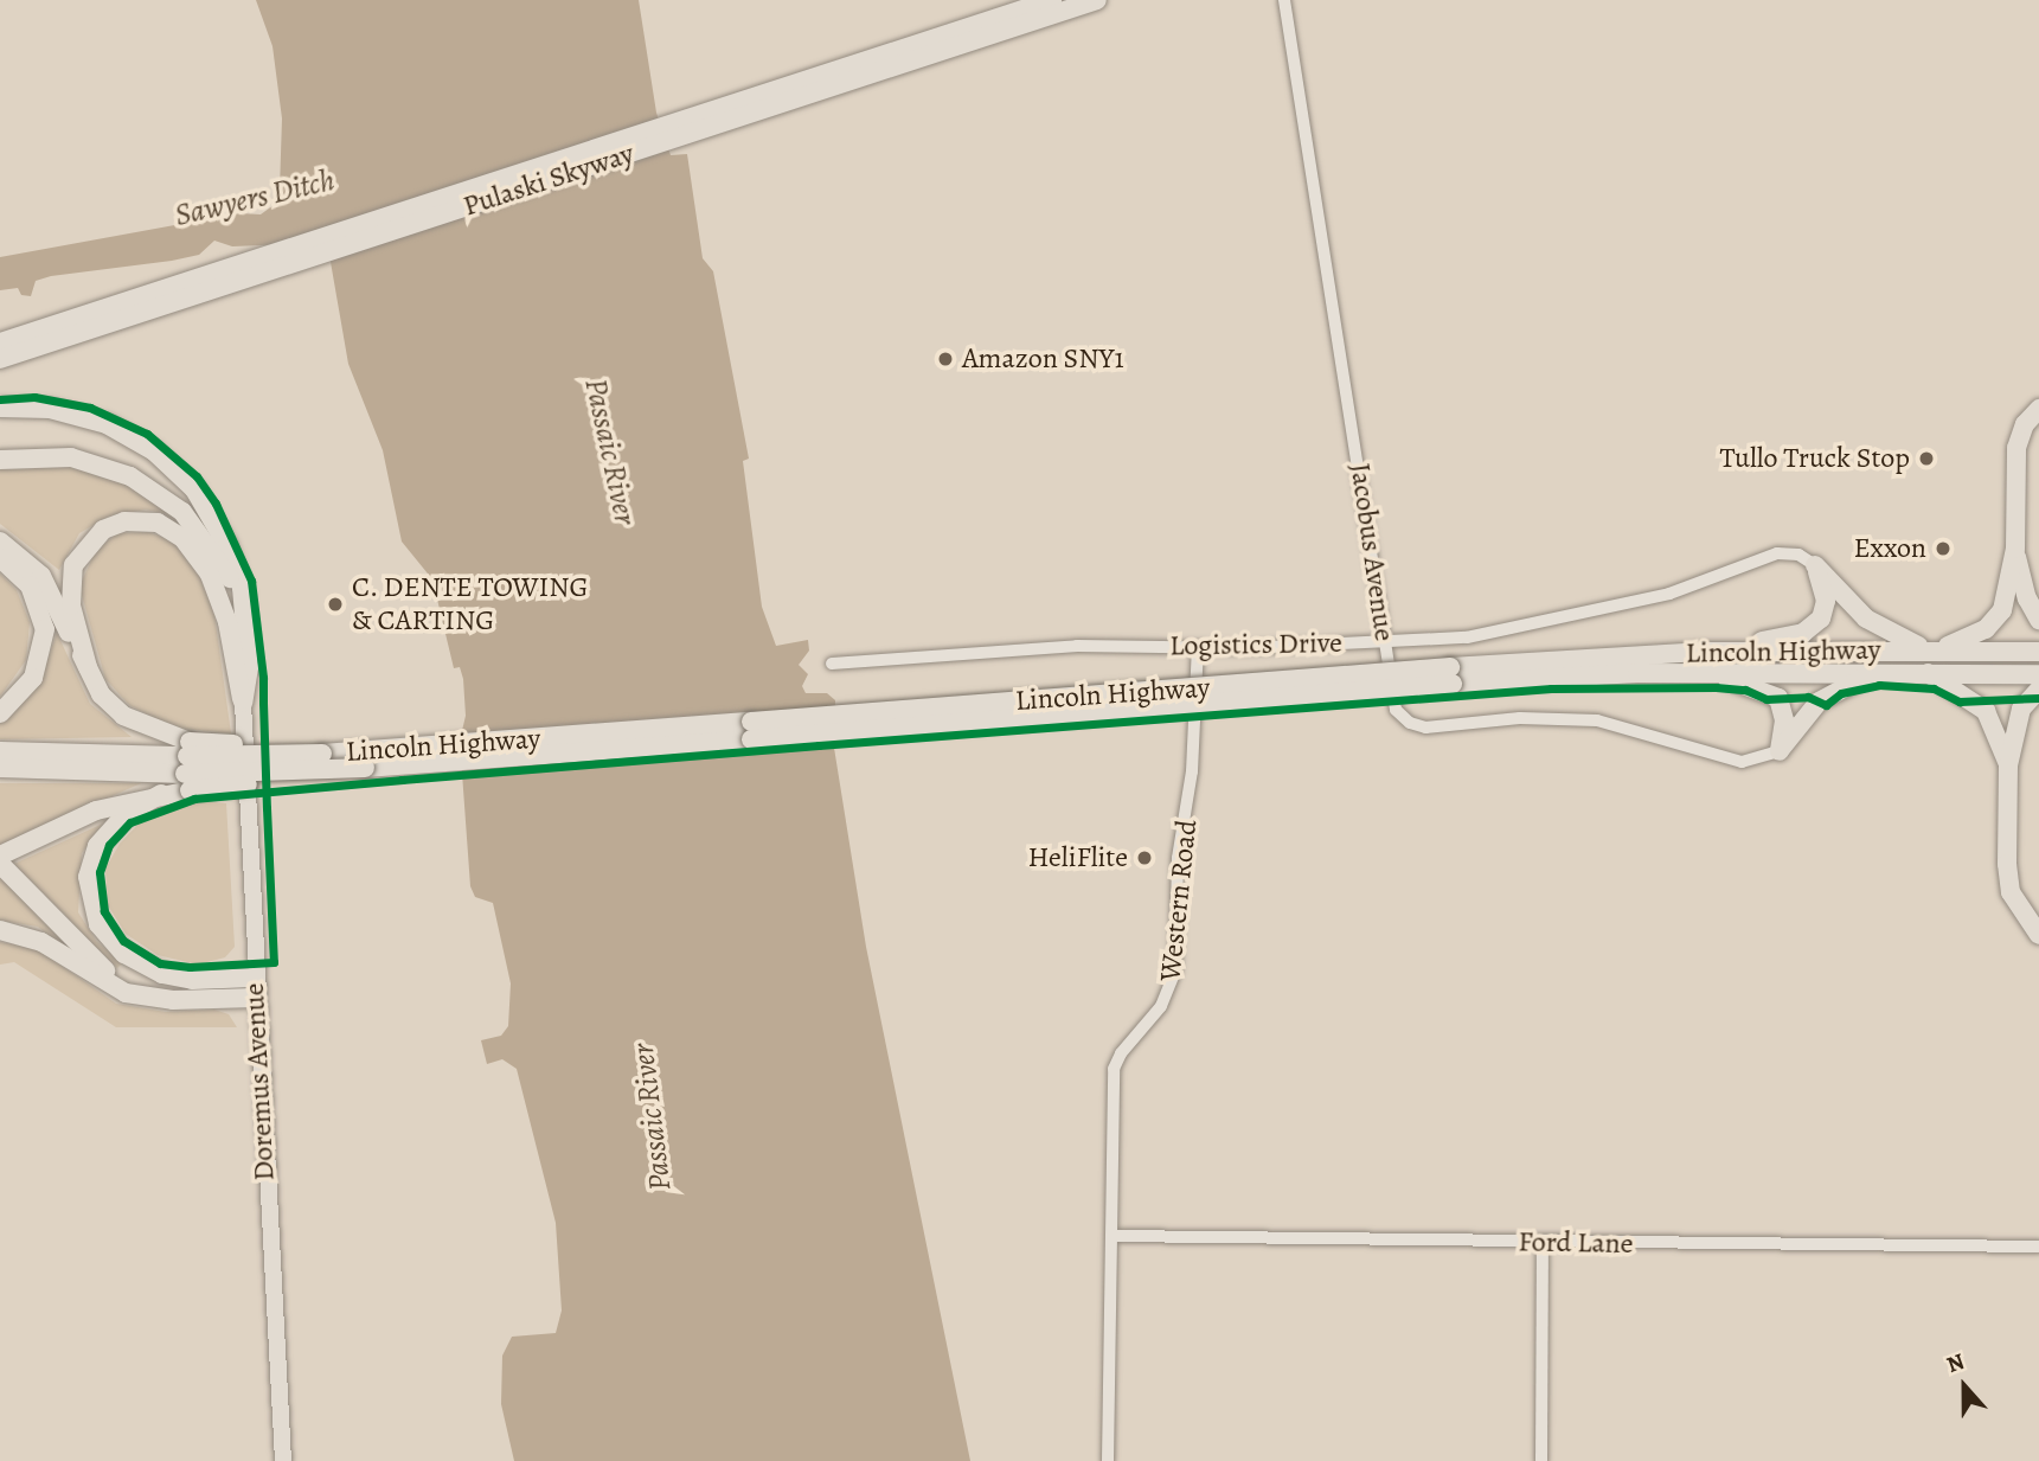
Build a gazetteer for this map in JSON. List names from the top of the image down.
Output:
{
  "streets": {
    "highway": ["Pulaski Skyway", "Lincoln Highway"],
    "main road": ["Doremus Avenue"],
    "street": [
      "Jacobus Avenue",
      "Logistics Drive",
      "Western Road",
      "Ford Lane"
    ]
  },
  "crossings": [
    ["Jacobus Avenue", "Logistics Drive"],
    ["Logistics Drive", "Western Road"],
    ["Western Road", "Ford Lane"]
  ],
  "water": ["Sawyers Ditch", "Passaic River"],
  "places": [
    "Amazon SNY1",
    "Tullo Truck Stop",
    "Exxon",
    "C. DENTE TOWING & CARTING",
    "HeliFlite"
  ],
  "north": "top"
}
